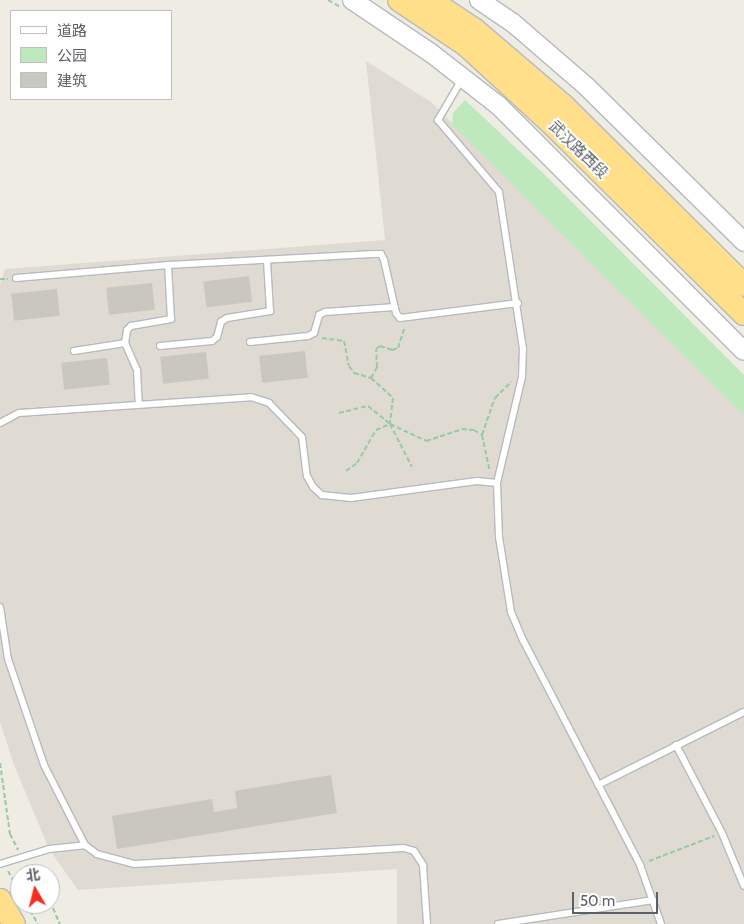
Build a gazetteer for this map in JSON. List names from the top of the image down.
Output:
{
  "streets": {
    "highway": ["武汉路西段"]
  },
  "legend": ["道路", "公园", "建筑"],
  "scale_bar": "50 m",
  "north": "top"
}
